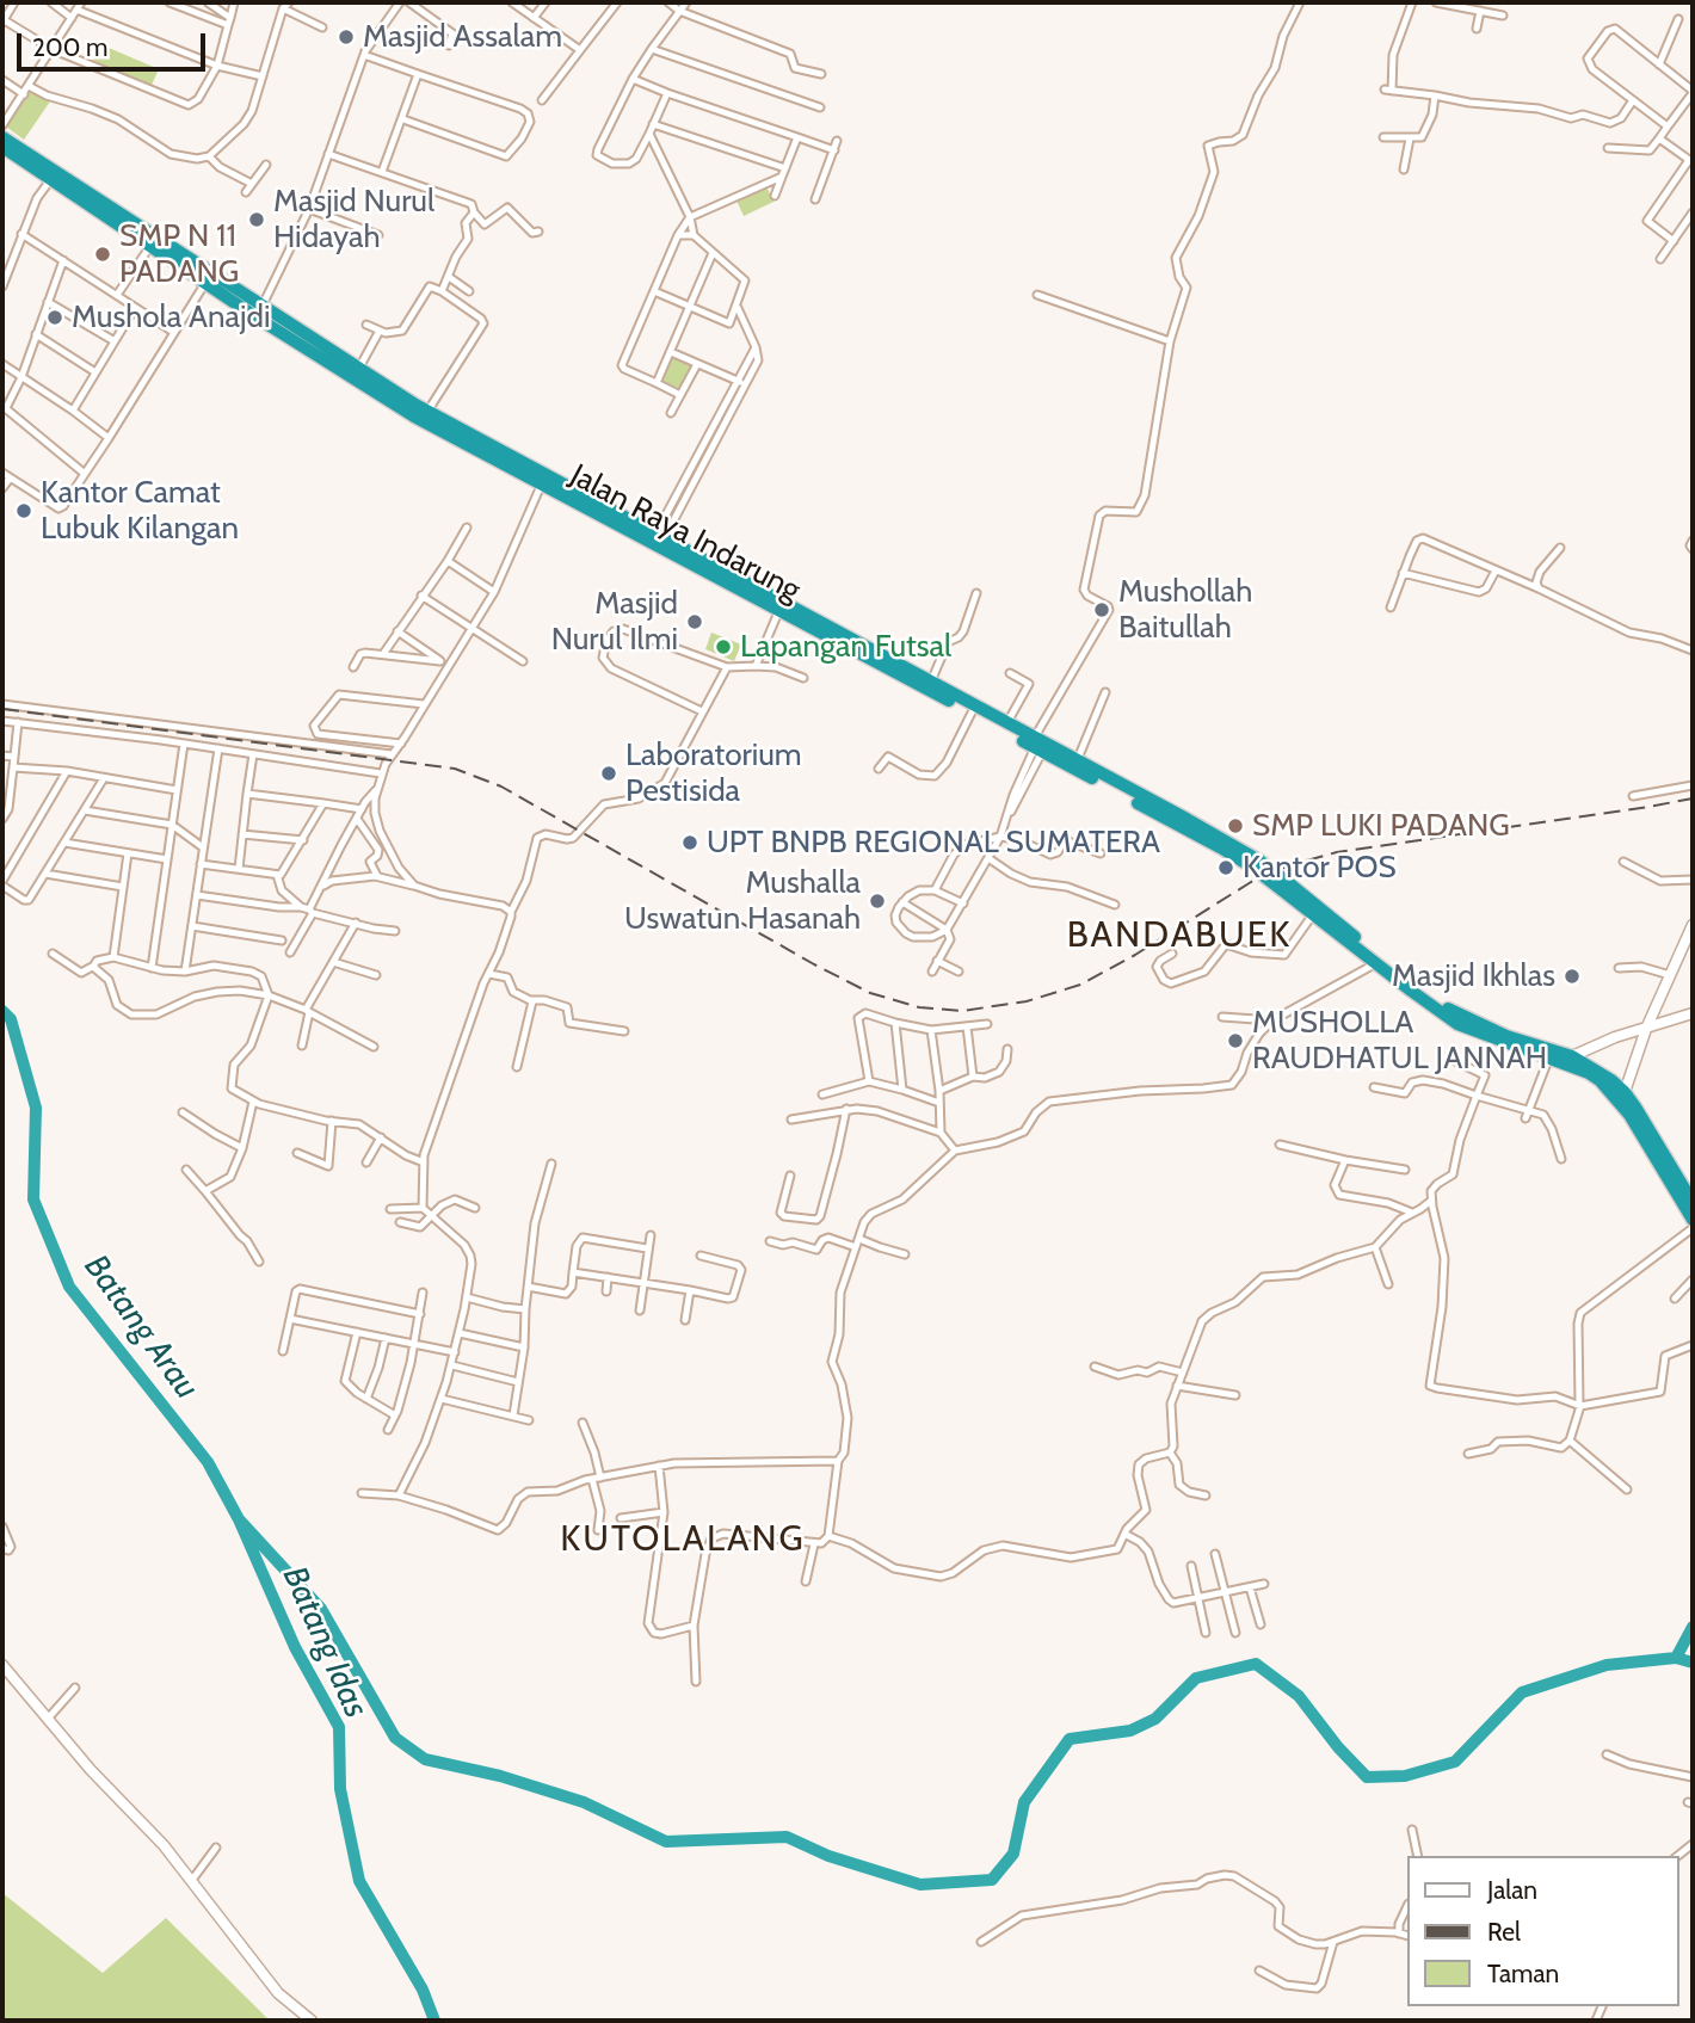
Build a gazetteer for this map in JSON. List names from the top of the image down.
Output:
{
  "streets": {
    "highway": ["Jalan Raya Indarung"]
  },
  "districts": ["BANDABUEK", "KUTOLALANG"],
  "water": ["Batang Arau", "Batang Idas"],
  "places": [
    "Masjid Assalam",
    "Masjid Nurul Hidayah",
    "SMP N 11 PADANG",
    "Mushola Anajdi",
    "Kantor Camat Lubuk Kilangan",
    "Mushollah Baitullah",
    "Masjid Nurul Ilmi",
    "Lapangan Futsal",
    "Laboratorium Pestisida",
    "SMP LUKI PADANG",
    "UPT BNPB REGIONAL SUMATERA",
    "Kantor POS",
    "Mushalla Uswatun Hasanah",
    "Masjid Ikhlas",
    "MUSHOLLA RAUDHATUL JANNAH"
  ],
  "legend": ["Jalan", "Rel", "Taman"],
  "scale_bar": "200 m"
}
